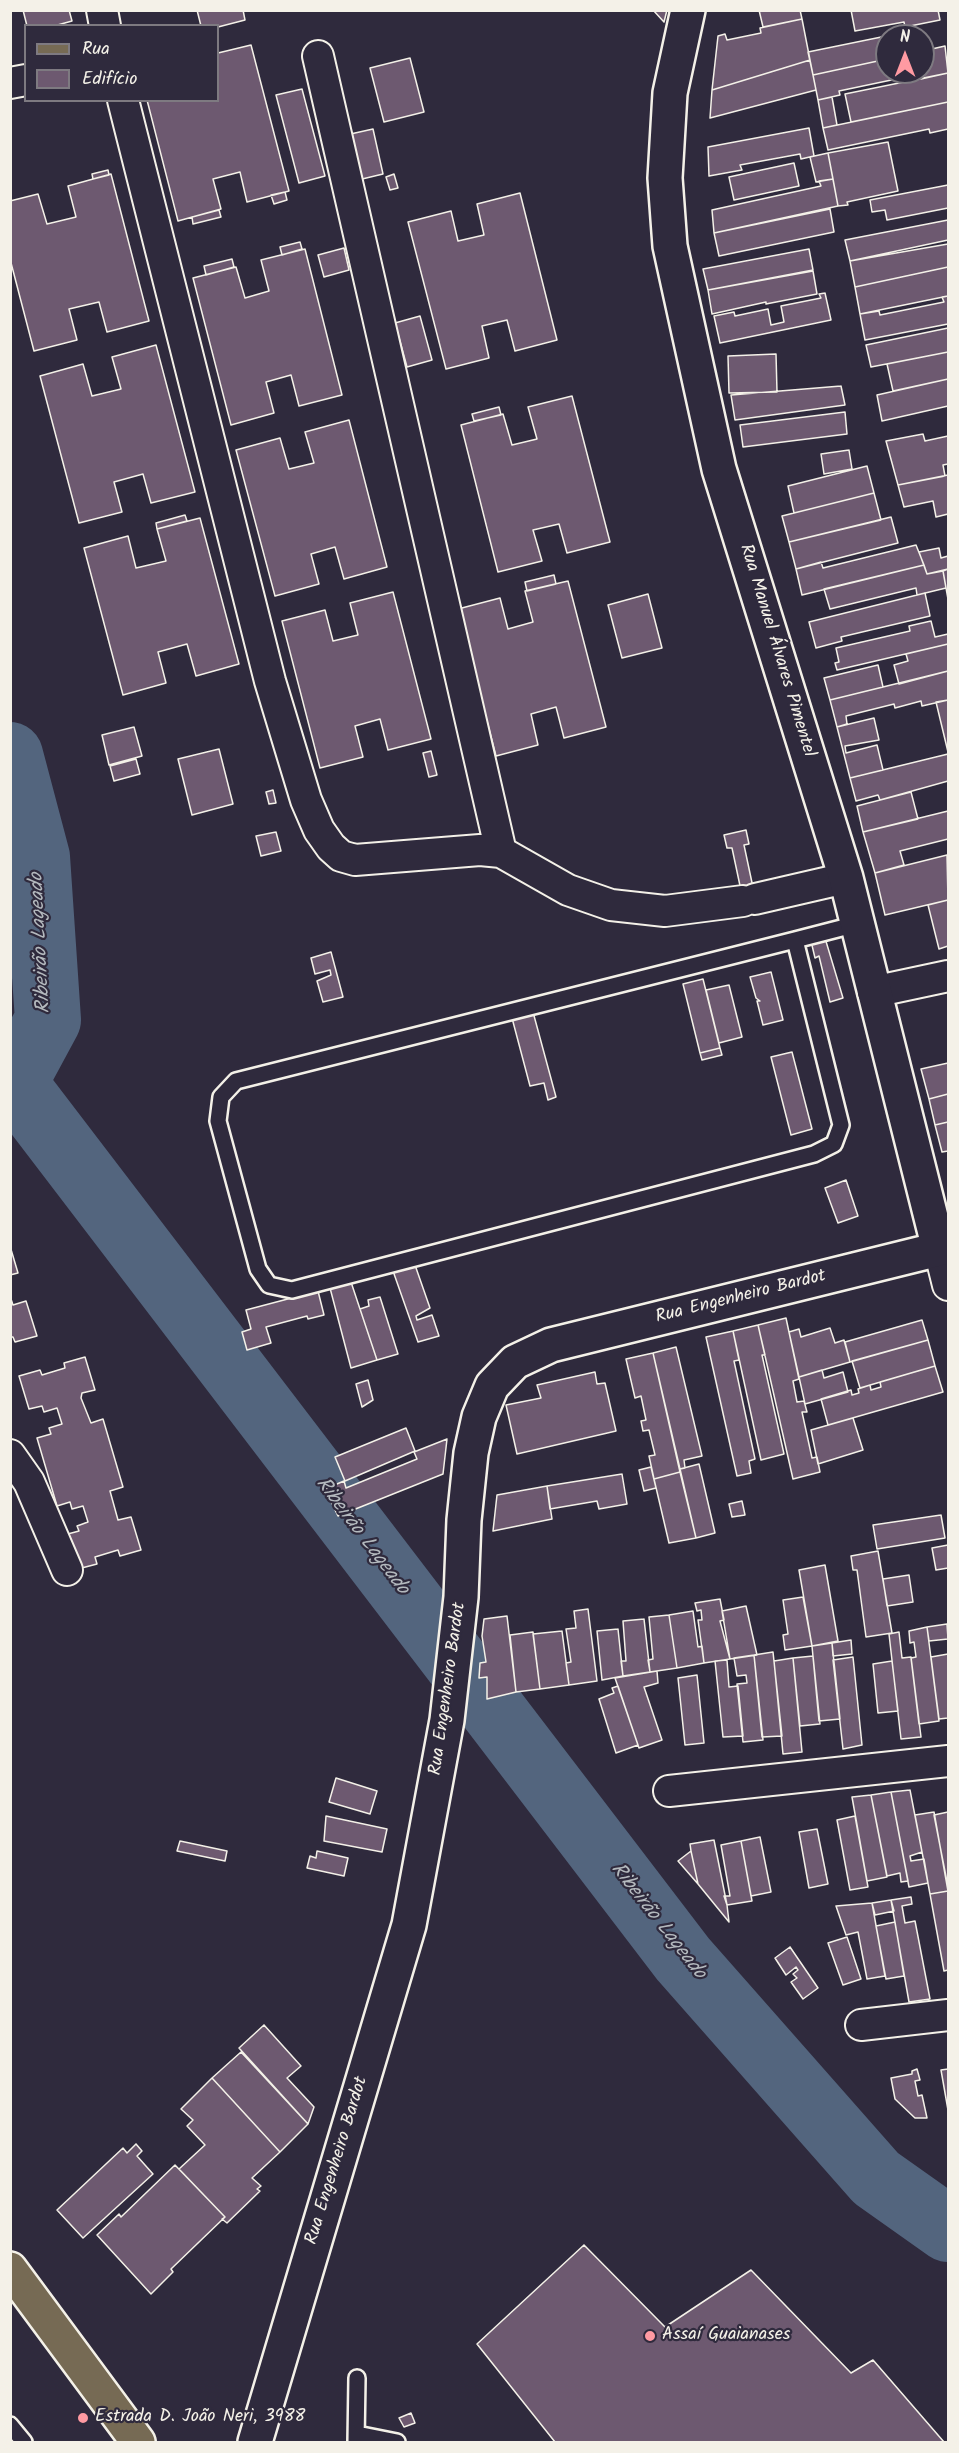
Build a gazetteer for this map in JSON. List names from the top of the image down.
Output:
{
  "streets": {
    "street": ["Rua Manuel Álvares Pimentel", "Rua Engenheiro Bardot"]
  },
  "crossings": [
    ["Rua Manuel Álvares Pimentel", "Rua Engenheiro Bardot"]
  ],
  "water": ["Ribeirão Lageado"],
  "places": ["Assaí Guaianases", "Estrada D. João Neri, 3988"],
  "legend": ["Rua", "Edifício"],
  "north": "top"
}
